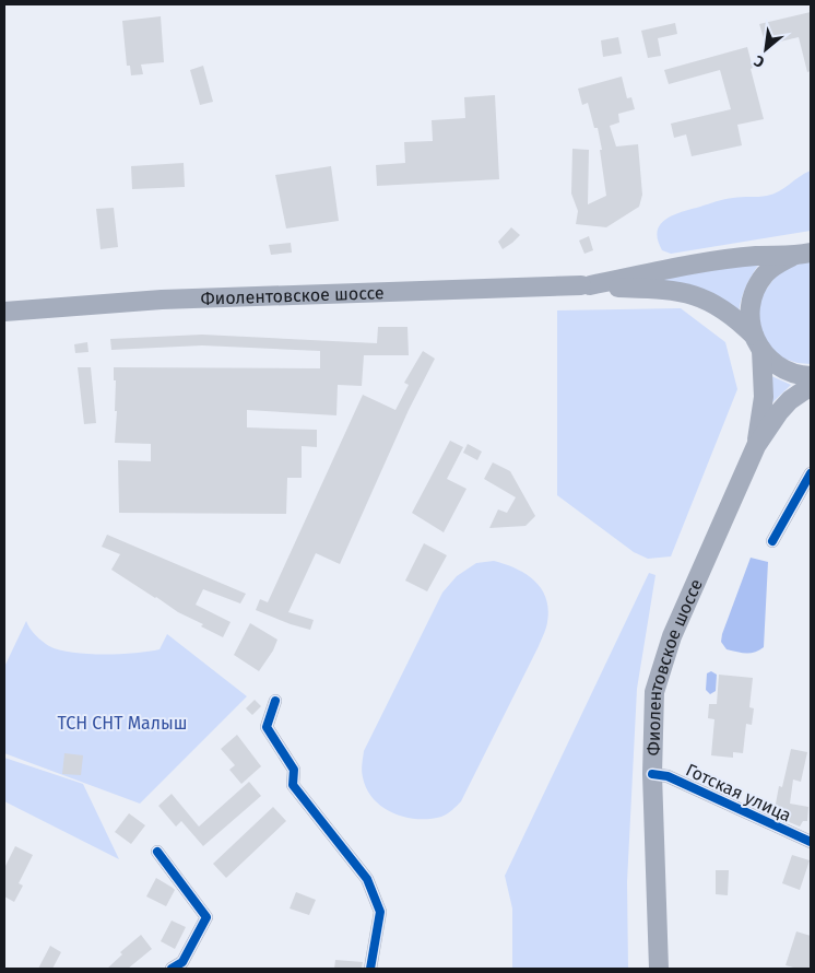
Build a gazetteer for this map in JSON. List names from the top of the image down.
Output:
{
  "streets": {
    "main road": ["Фиолентовское шоссе"],
    "street": ["Готская улица"]
  },
  "crossings": [
    ["Фиолентовское шоссе", "Готская улица"]
  ],
  "parks": ["ТСН СНТ Малыш"],
  "north": "bottom left"
}
